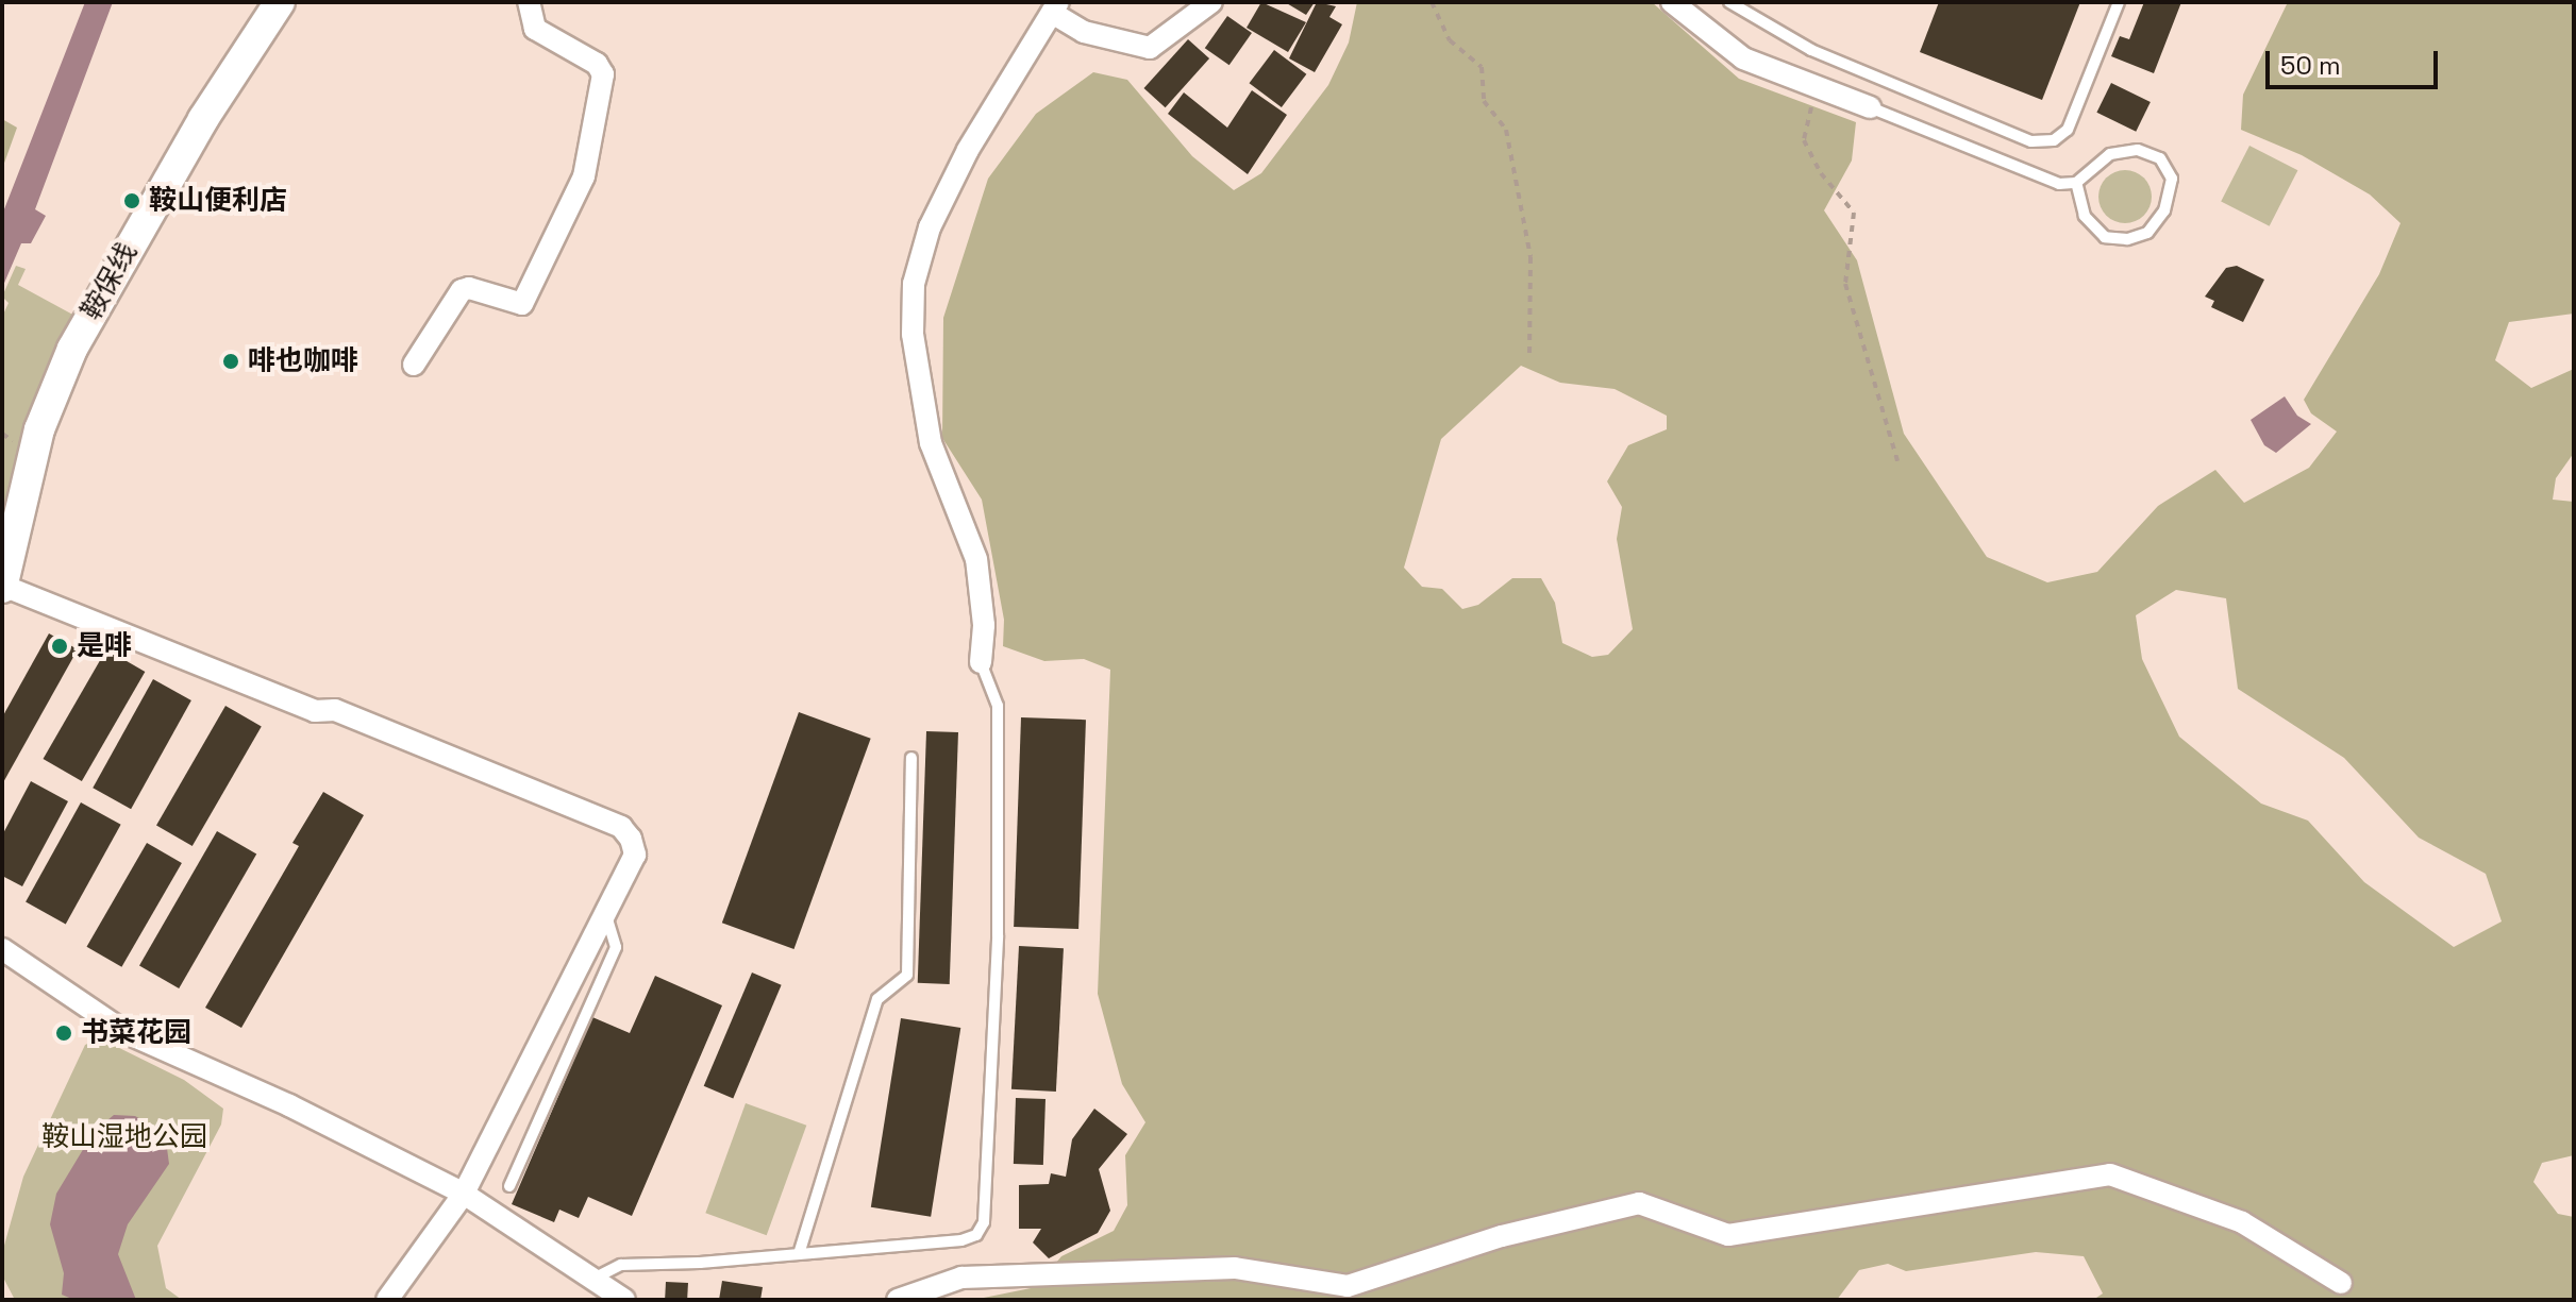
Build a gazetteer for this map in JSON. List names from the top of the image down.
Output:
{
  "streets": {
    "main road": ["鞍保线"]
  },
  "parks": ["鞍山湿地公园"],
  "places": [
    "鞍山便利店",
    "啡也咖啡",
    "是啡",
    "书菜花园"
  ],
  "scale_bar": "50 m"
}
